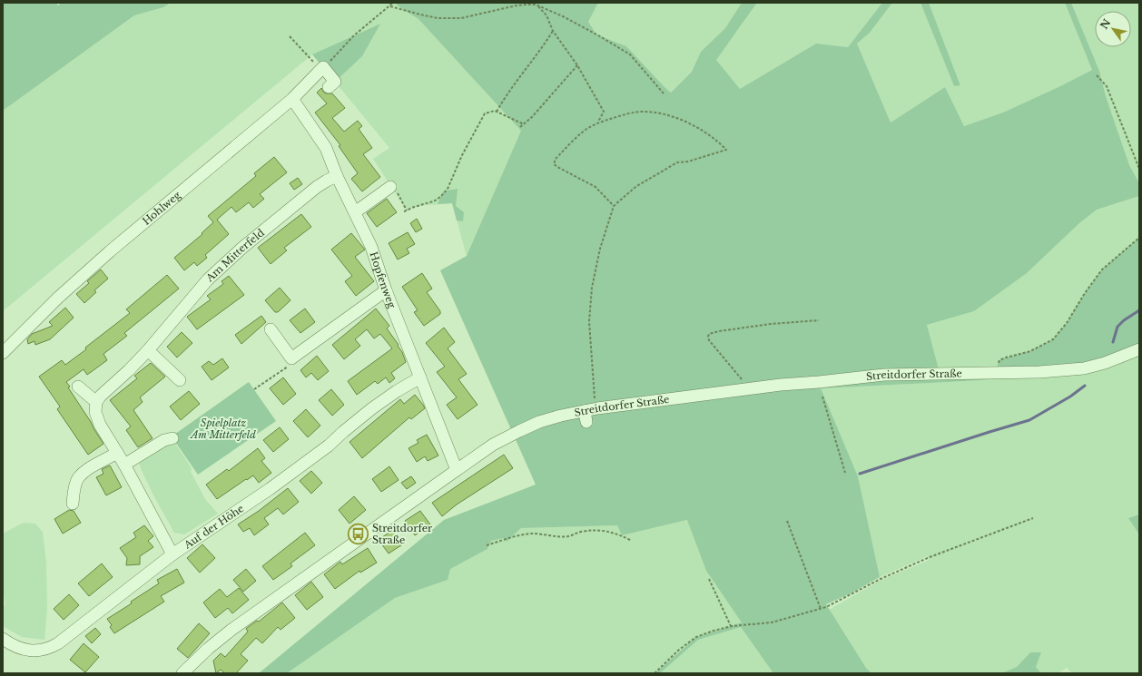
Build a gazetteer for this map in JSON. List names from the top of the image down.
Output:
{
  "streets": {
    "street": [
      "Hohlweg",
      "Am Mitterfeld",
      "Hopfenweg",
      "Streitdorfer Straße",
      "Auf der Höhe"
    ]
  },
  "crossings": [
    ["Hohlweg", "Hopfenweg"],
    ["Am Mitterfeld", "Hopfenweg"],
    ["Hopfenweg", "Streitdorfer Straße"],
    ["Hopfenweg", "Auf der Höhe"]
  ],
  "parks": ["Spielplatz Am Mitterfeld"],
  "places": {
    "bus stop": ["Streitdorfer Straße"]
  },
  "north": "top left"
}
